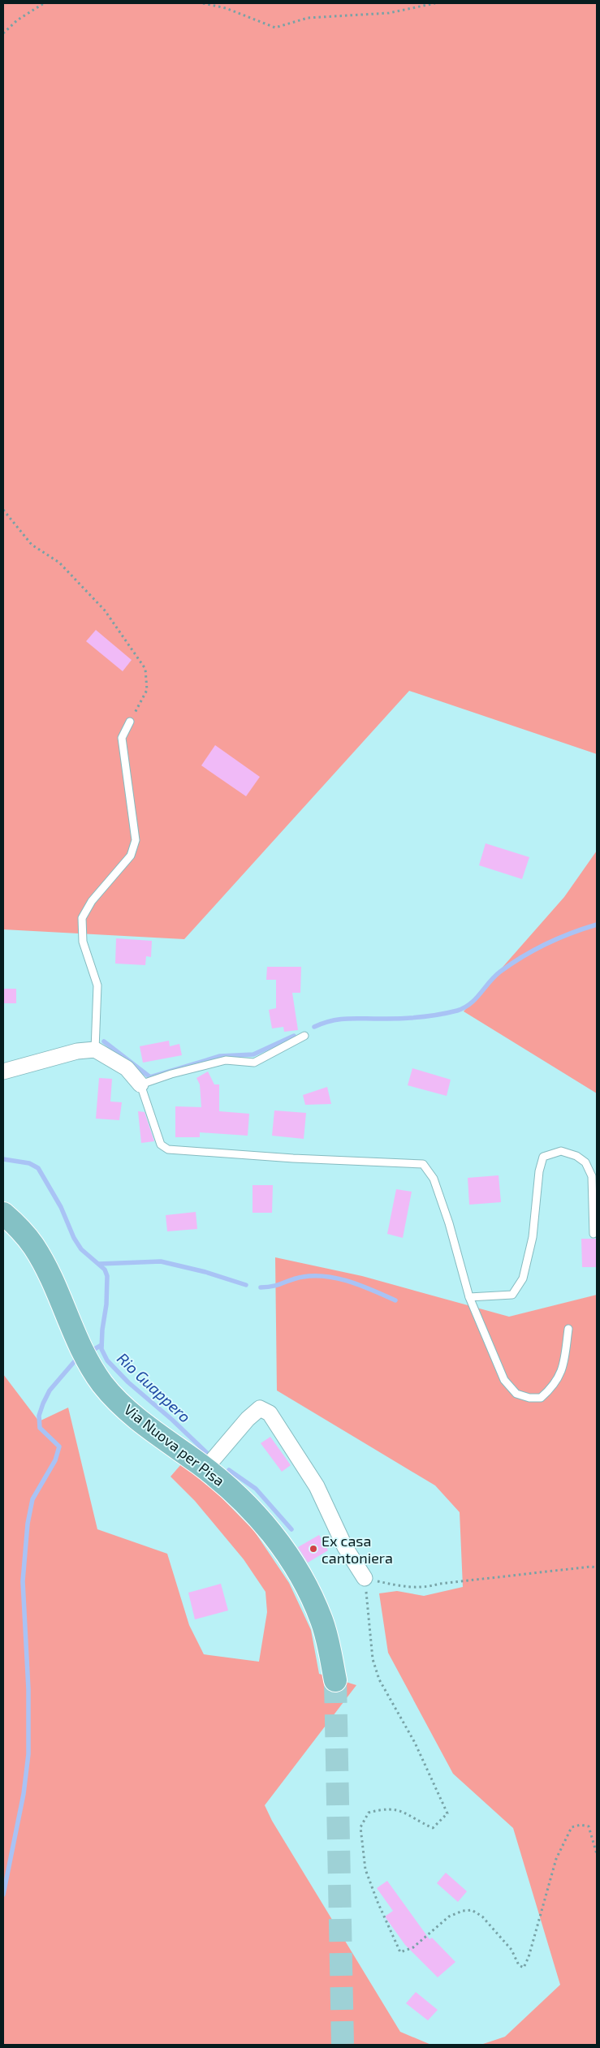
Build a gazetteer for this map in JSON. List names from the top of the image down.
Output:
{
  "streets": {
    "main road": ["Via Nuova per Pisa"]
  },
  "water": ["Rio Guappero"],
  "places": ["Ex casa cantoniera"]
}
